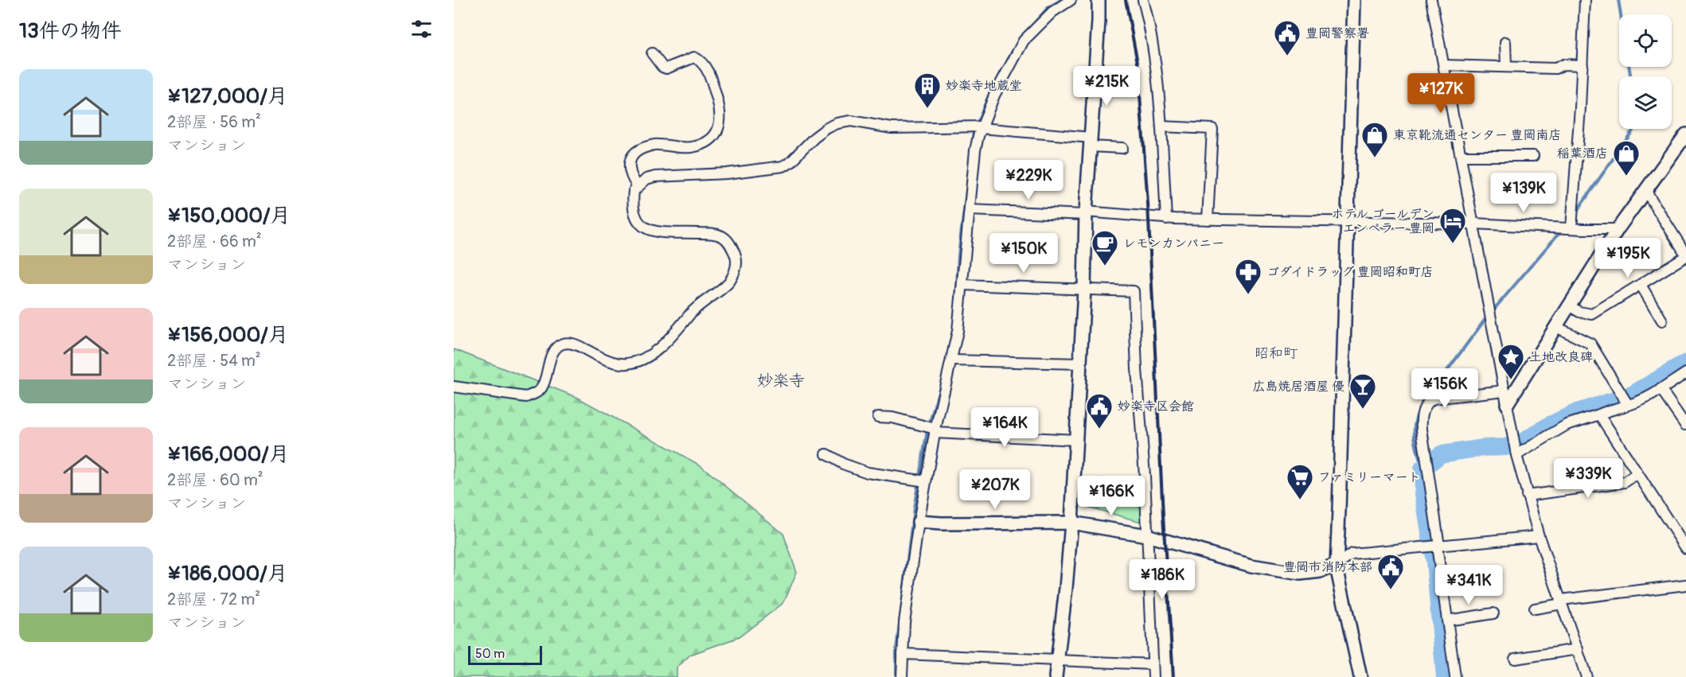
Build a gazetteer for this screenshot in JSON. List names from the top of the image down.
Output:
{
  "districts": ["昭和町", "妙楽寺"],
  "places": {
    "public building": ["豊岡警察署", "妙楽寺区会館", "豊岡市消防本部"],
    "building": ["妙楽寺地蔵堂"],
    "shop": ["東京靴流通センター 豊岡南店", "稲葉酒店"],
    "hotel": ["ホテル ゴールデン エンペラー 豊岡"],
    "cafe": ["レモンカンパニー"],
    "pharmacy": ["ゴダイドラッグ 豊岡昭和町店"],
    "place": ["土地改良碑"],
    "bar": ["広島焼居酒屋 優"],
    "supermarket": ["ファミリーマート"]
  },
  "scale_bar": "50 m",
  "page": {
    "heading": "13件の物件",
    "list": [
      {
        "name": "¥127,000/月",
        "note": "2部屋 · 56 m² · マンション"
      },
      {
        "name": "¥150,000/月",
        "note": "2部屋 · 66 m² · マンション"
      },
      {
        "name": "¥156,000/月",
        "note": "2部屋 · 54 m² · マンション"
      },
      {
        "name": "¥166,000/月",
        "note": "2部屋 · 60 m² · マンション"
      },
      {
        "name": "¥186,000/月",
        "note": "2部屋 · 72 m² · マンション"
      }
    ],
    "price": [
      "¥215K",
      "¥127K",
      "¥229K",
      "¥139K",
      "¥150K",
      "¥195K",
      "¥156K",
      "¥164K",
      "¥339K",
      "¥207K",
      "¥166K",
      "¥186K",
      "¥341K"
    ],
    "scale": "50 m"
  }
}
